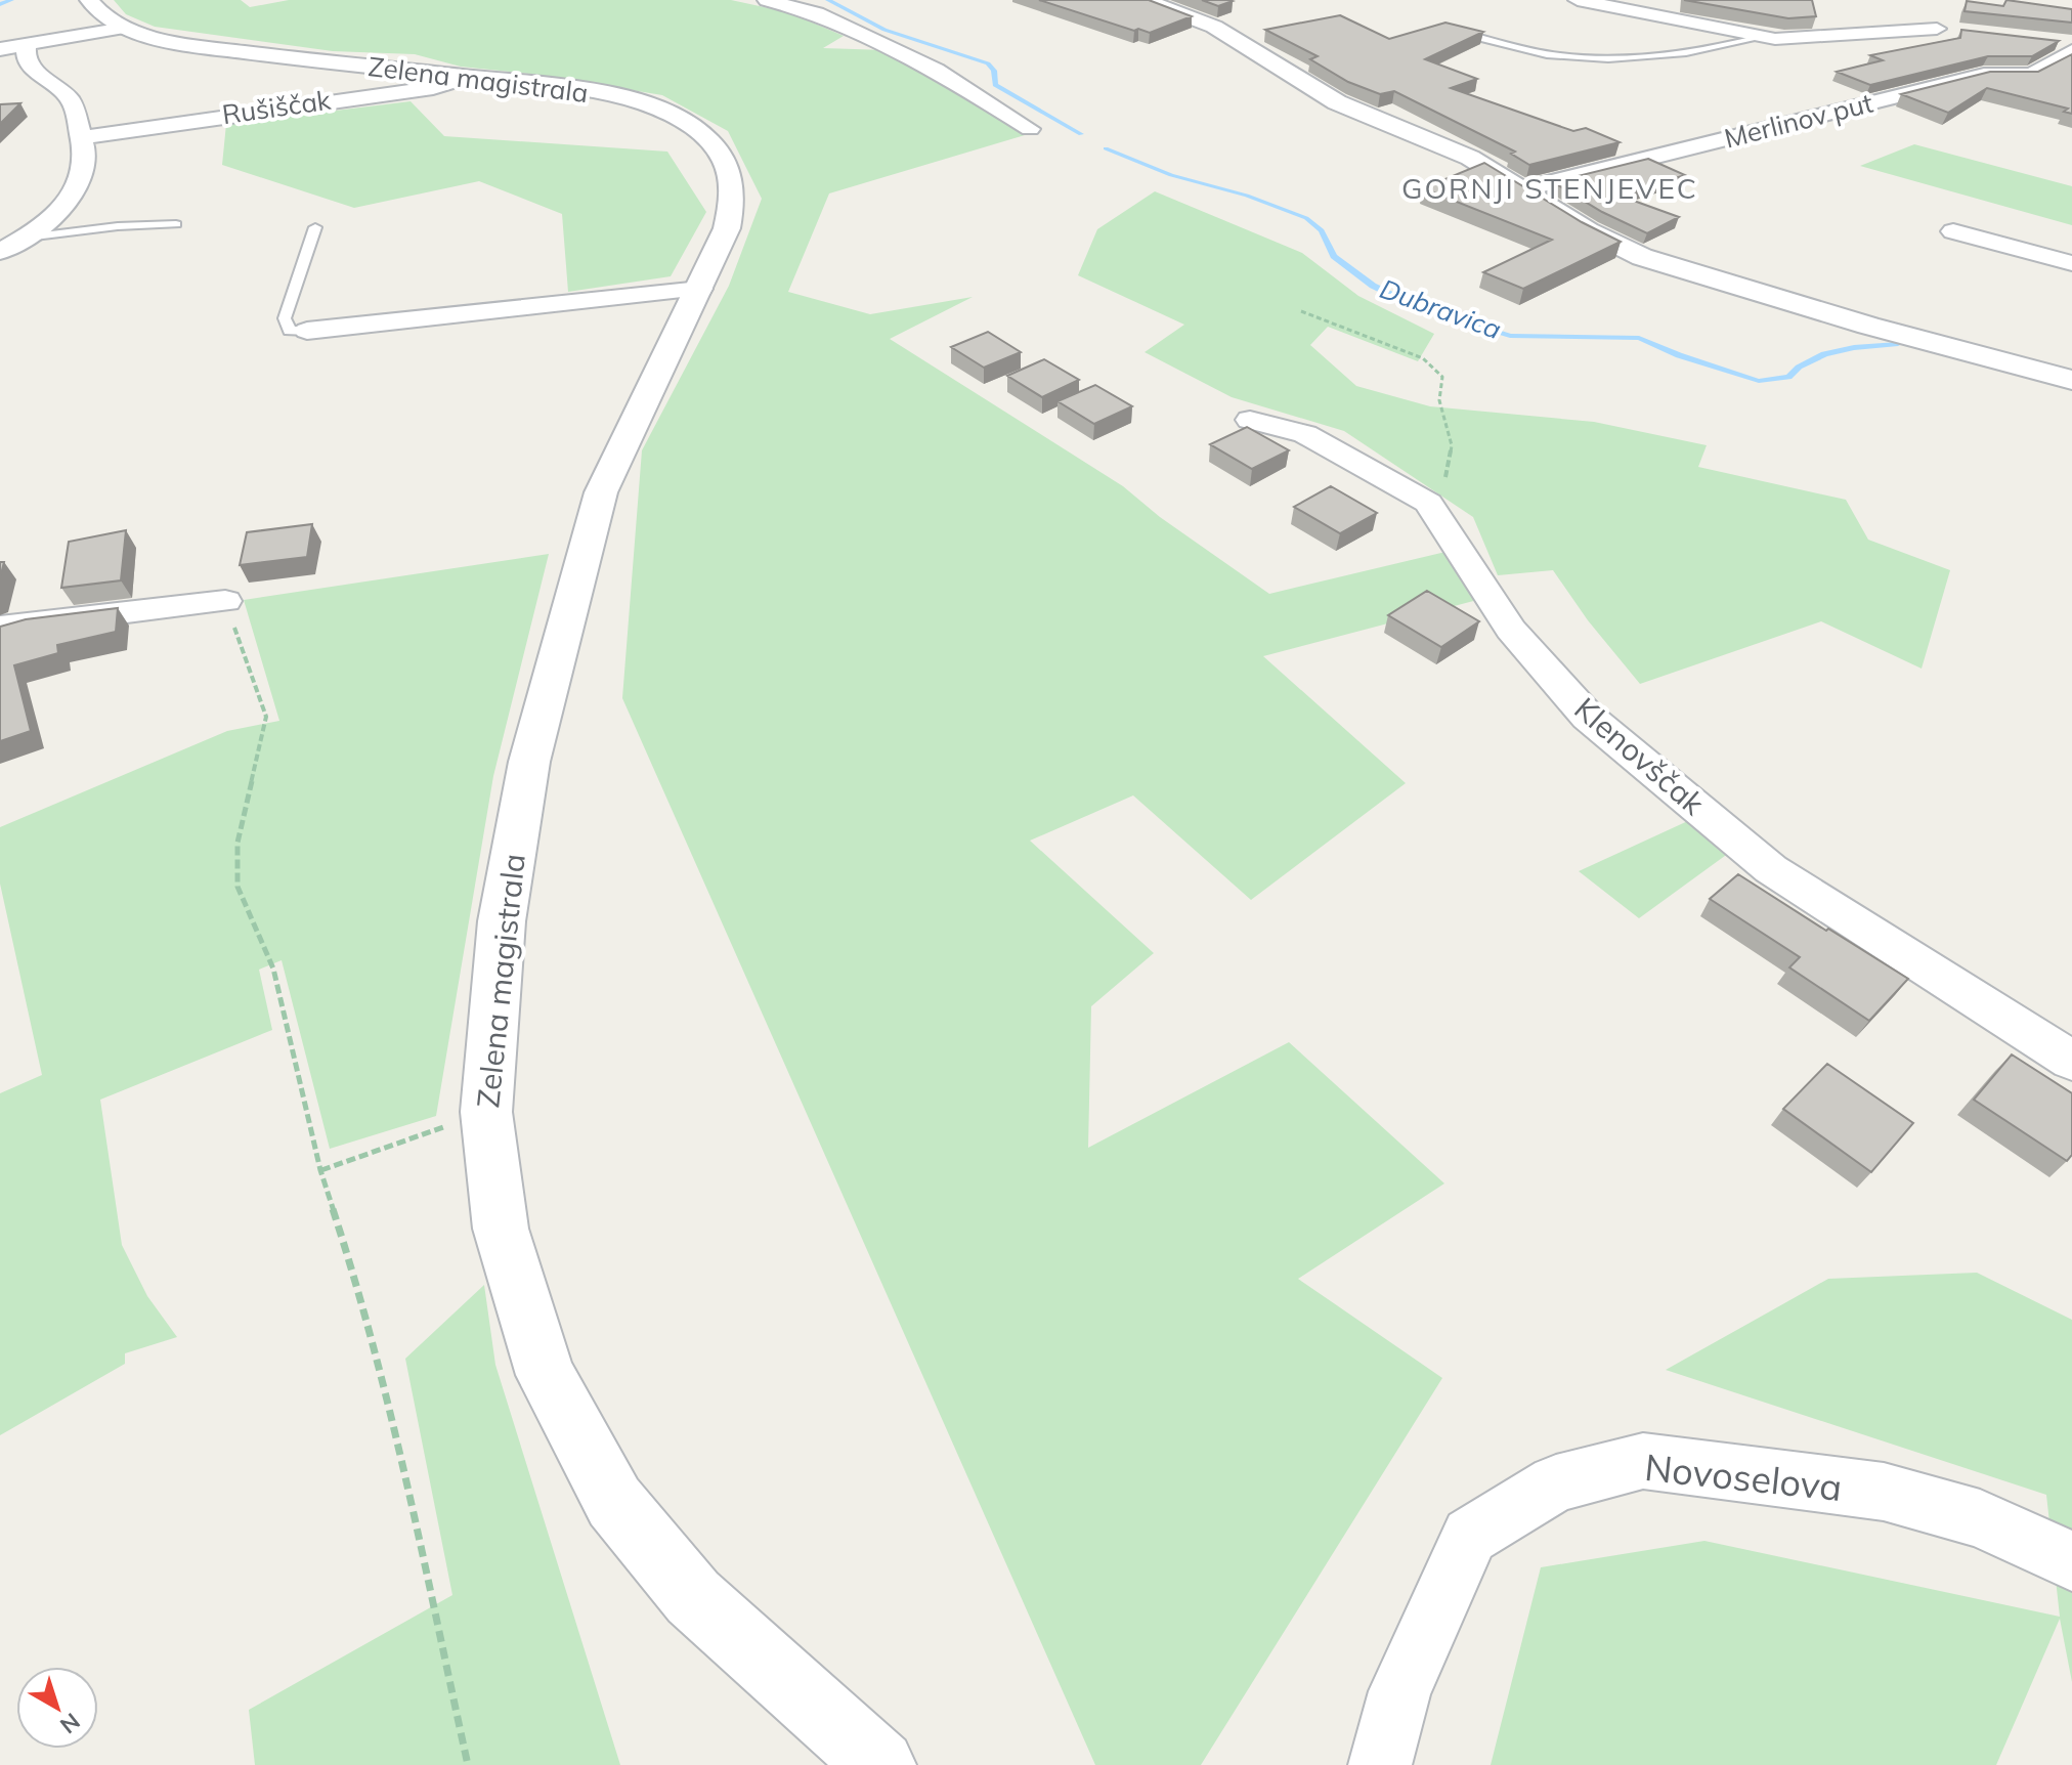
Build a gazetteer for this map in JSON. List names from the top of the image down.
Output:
{
  "streets": {
    "street": [
      "Zelena magistrala",
      "Rušiščak",
      "Merlinov put",
      "Klenovščak",
      "Novoselova"
    ]
  },
  "crossings": [
    ["Zelena magistrala", "Rušiščak"]
  ],
  "districts": ["GORNJI STENJEVEC"],
  "water": ["Dubravica"],
  "north": "bottom right"
}
